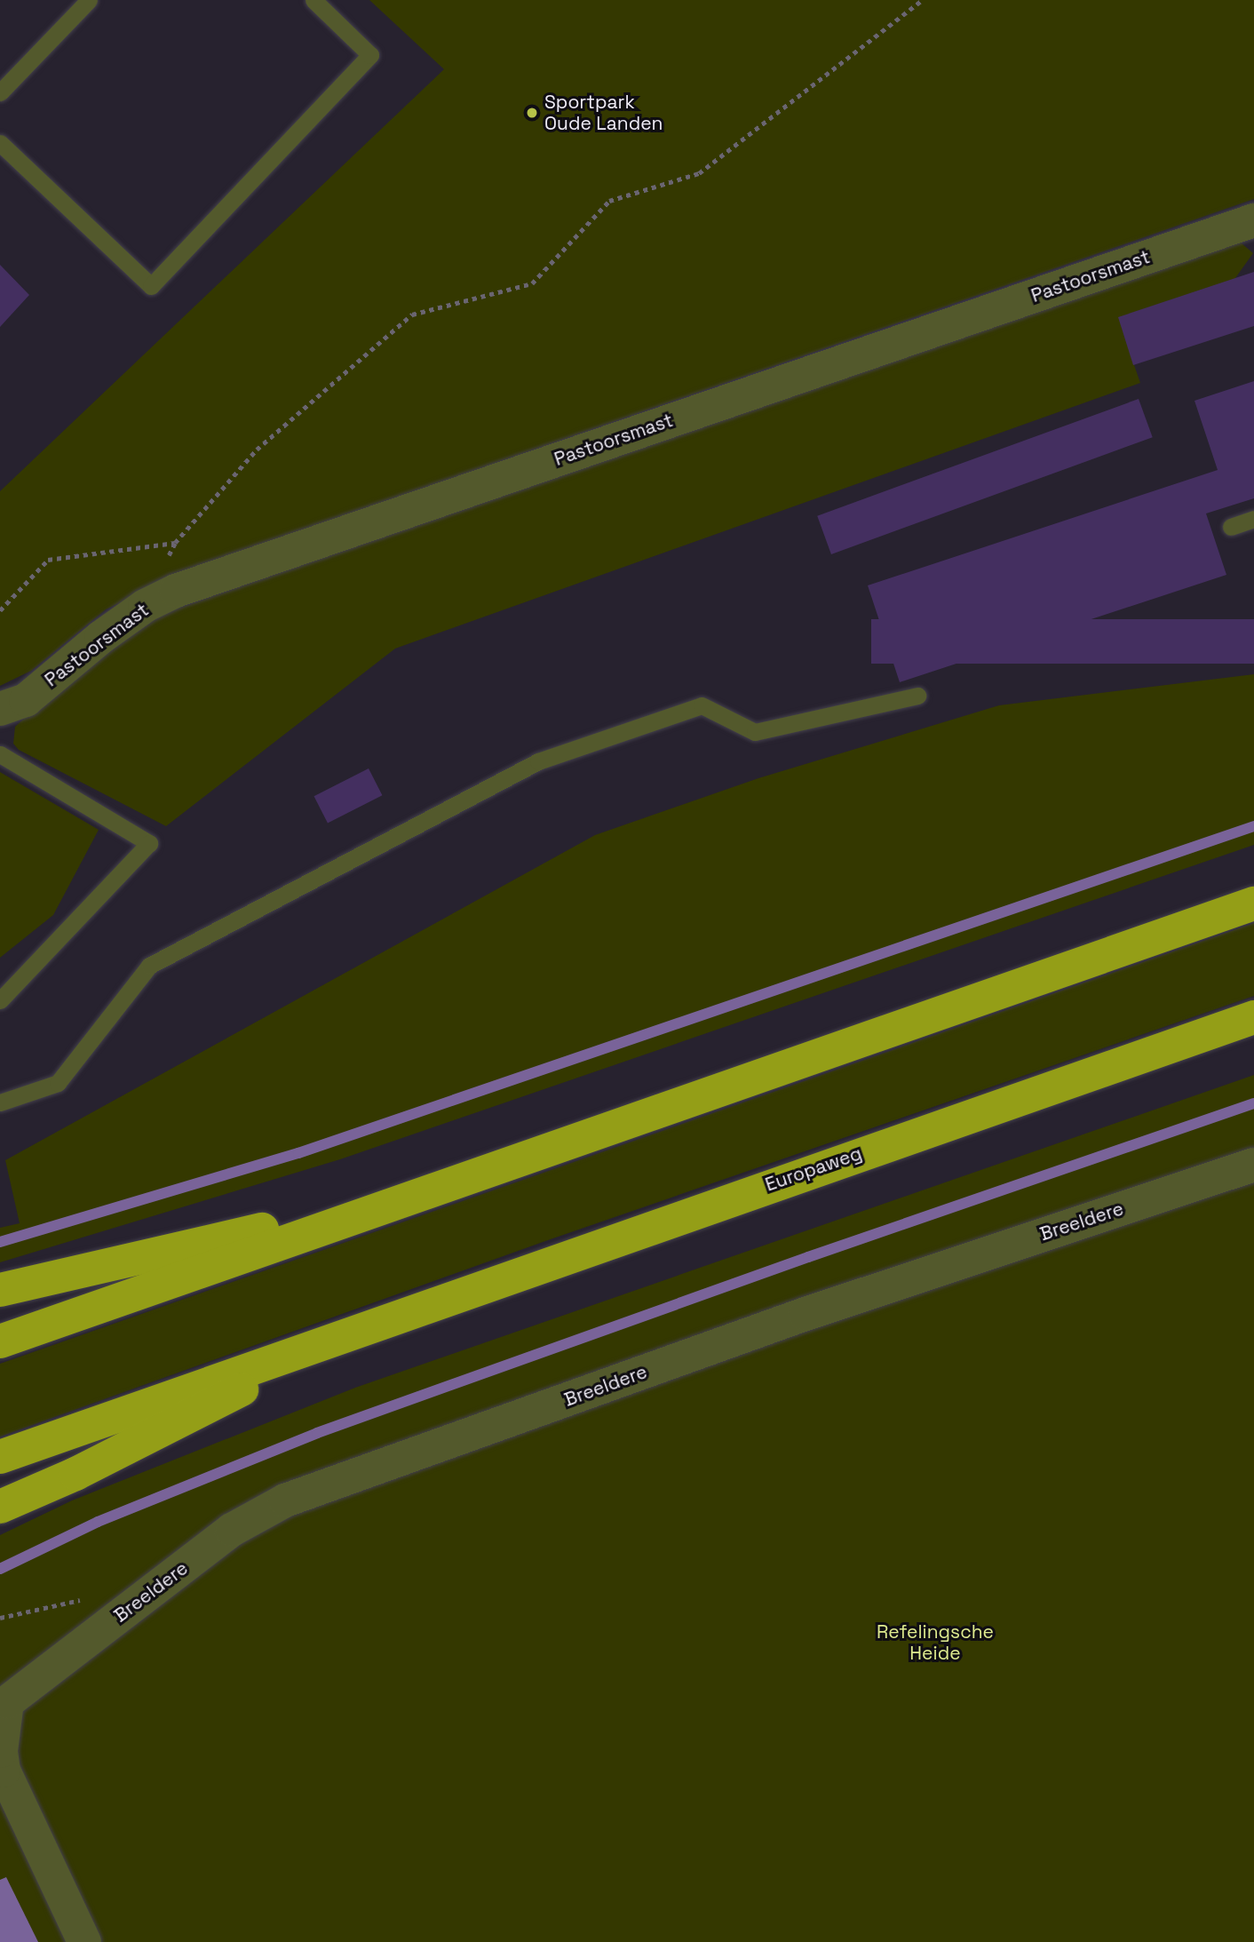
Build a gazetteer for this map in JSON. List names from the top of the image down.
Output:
{
  "streets": {
    "highway": ["Europaweg"],
    "street": ["Pastoorsmast", "Breeldere"]
  },
  "parks": ["Refelingsche Heide"],
  "places": ["Sportpark Oude Landen"]
}
